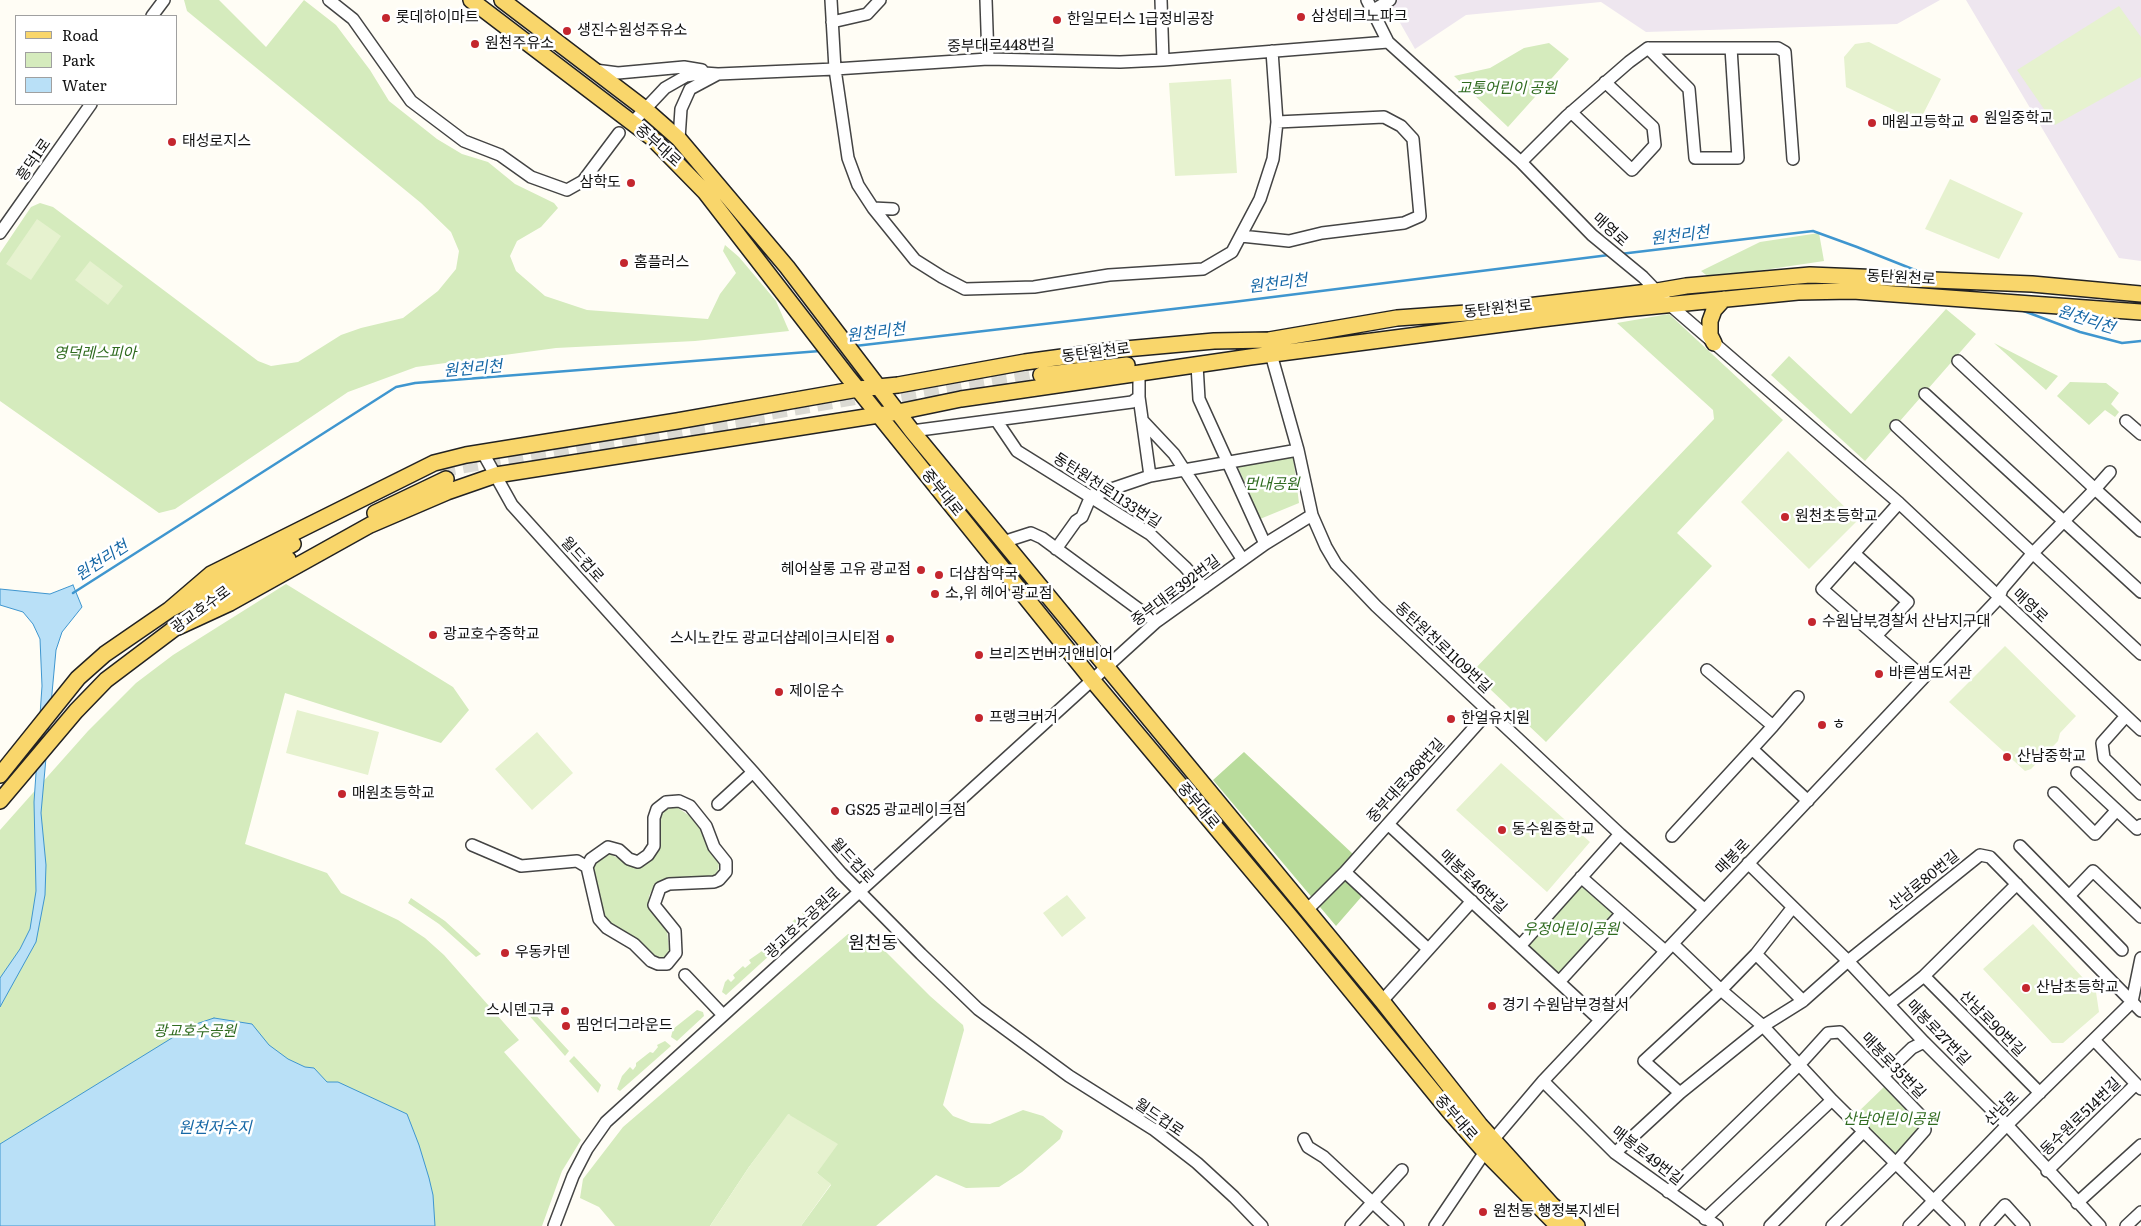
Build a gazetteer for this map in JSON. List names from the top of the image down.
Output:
{
  "streets": {
    "main road": ["중부대로", "동탄원천로", "광교호수로"],
    "street": [
      "중부대로448번길",
      "흥덕1로",
      "매영로",
      "동탄원천로1133번길",
      "월드컵로",
      "중부대로392번길",
      "동탄원천로1109번길",
      "중부대로368번길",
      "매봉로",
      "산남로80번길",
      "매봉로46번길",
      "광교호수공원로",
      "산남로90번길",
      "매봉로27번길",
      "매봉로35번길",
      "산남로",
      "동수원로514번길",
      "매봉로49번길"
    ]
  },
  "crossings": [
    ["중부대로448번길", "중부대로"],
    ["중부대로448번길", "매영로"],
    ["중부대로", "동탄원천로"],
    ["중부대로", "중부대로392번길"],
    ["중부대로", "중부대로368번길"],
    ["중부대로", "매봉로"],
    ["중부대로", "광교호수공원로"],
    ["매영로", "동탄원천로"],
    ["매영로", "매봉로"],
    ["동탄원천로", "월드컵로"],
    ["동탄원천로", "광교호수로"],
    ["동탄원천로", "동탄원천로1109번길"],
    ["동탄원천로1133번길", "중부대로392번길"],
    ["월드컵로", "광교호수공원로"],
    ["중부대로392번길", "동탄원천로1109번길"],
    ["중부대로392번길", "광교호수공원로"],
    ["동탄원천로1109번길", "중부대로368번길"],
    ["동탄원천로1109번길", "매봉로"],
    ["중부대로368번길", "매봉로46번길"],
    ["매봉로", "매봉로46번길"],
    ["매봉로", "매봉로27번길"],
    ["매봉로", "매봉로49번길"],
    ["산남로80번길", "매봉로27번길"],
    ["산남로80번길", "산남로"],
    ["산남로90번길", "산남로"],
    ["매봉로27번길", "산남로"],
    ["매봉로27번길", "동수원로514번길"],
    ["매봉로35번길", "매봉로49번길"],
    ["산남로", "동수원로514번길"]
  ],
  "districts": ["원천동"],
  "water": ["원천리천", "원천저수지"],
  "parks": [
    "교통어린이 공원",
    "영덕레스피아",
    "먼내공원",
    "우정어린이공원",
    "광교호수공원",
    "산남어린이공원"
  ],
  "places": [
    "삼성테크노파크",
    "롯데하이마트",
    "한일모터스 1급정비공장",
    "생진수원성주유소",
    "원천주유소",
    "원일중학교",
    "매원고등학교",
    "태성로지스",
    "삼학도",
    "홈플러스",
    "원천초등학교",
    "헤어살롱 고유 광교점",
    "더샵참약국",
    "소,위 헤어 광교점",
    "수원남부경찰서 산남지구대",
    "광교호수중학교",
    "스시노칸도 광교더샵레이크시티점",
    "브리즈번버거앤비어",
    "바른샘도서관",
    "제이운수",
    "프랭크버거",
    "한얼유치원",
    "ㅎ",
    "산남중학교",
    "매원초등학교",
    "GS25 광교레이크점",
    "동수원중학교",
    "우동카덴",
    "산남초등학교",
    "경기 수원남부경찰서",
    "스시덴고쿠",
    "핌언더그라운드",
    "원천동 행정복지센터"
  ],
  "legend": ["Road", "Park", "Water"]
}
